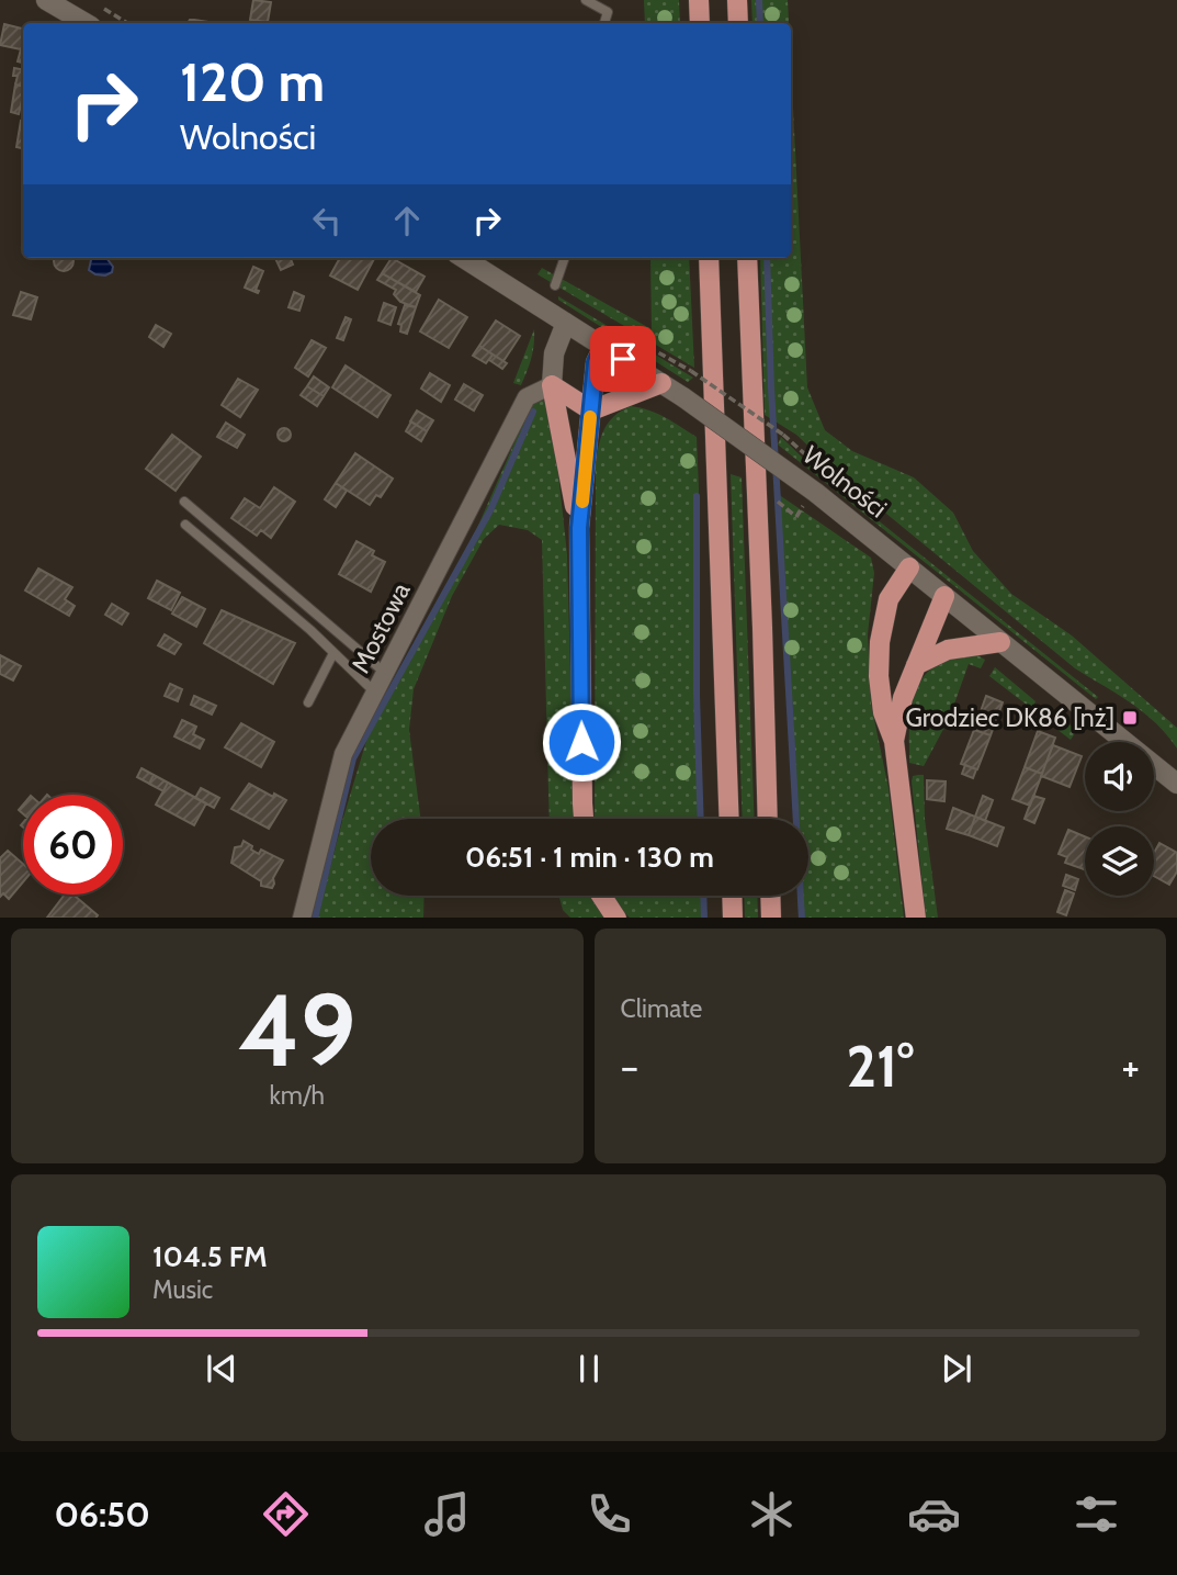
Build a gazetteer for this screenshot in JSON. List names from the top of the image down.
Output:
{
  "streets": {
    "street": ["Wolności", "Mostowa"]
  },
  "places": {
    "transit": ["Grodziec DK86 [nż]"]
  },
  "page": {
    "turn": ["120 m", "Wolności"],
    "limit": "60",
    "trip": "06:51 · 1 min · 130 m",
    "tile": [
      ["49", "km/h"],
      "Climate"
    ],
    "heat": ["−", "21°", "+"],
    "song": ["104.5 FM", "Music"],
    "tabs": "06:50"
  }
}
